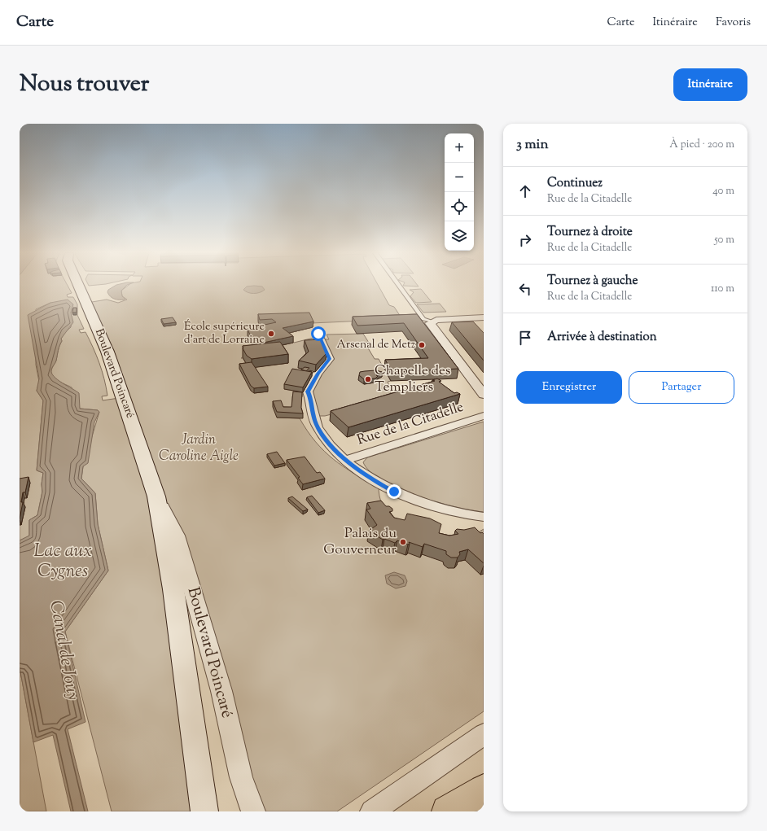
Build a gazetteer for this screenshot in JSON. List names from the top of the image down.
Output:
{
  "streets": {
    "main road": ["Boulevard Poincaré"],
    "street": ["Rue de la Citadelle"]
  },
  "water": ["Lac aux Cygnes", "Canal de Jouy"],
  "parks": ["Jardin Caroline Aigle"],
  "places": [
    "École supérieure d'art de Lorraine",
    "Arsenal de Metz",
    "Chapelle des Templiers",
    "Palais du Gouverneur"
  ],
  "page": {
    "header": "Carte",
    "nav": ["Carte", "Itinéraire", "Favoris"],
    "title": "Nous trouver",
    "buttons": [
      "Itinéraire",
      ["Enregistrer", "Partager"]
    ],
    "heading": ["3 min", "À pied · 200 m"],
    "map_buttons": ["+", "−"],
    "list": [
      ["Continuez", "Rue de la Citadelle", "40 m"],
      ["Tournez à droite", "Rue de la Citadelle", "50 m"],
      ["Tournez à gauche", "Rue de la Citadelle", "110 m"],
      "Arrivée à destination"
    ]
  }
}
